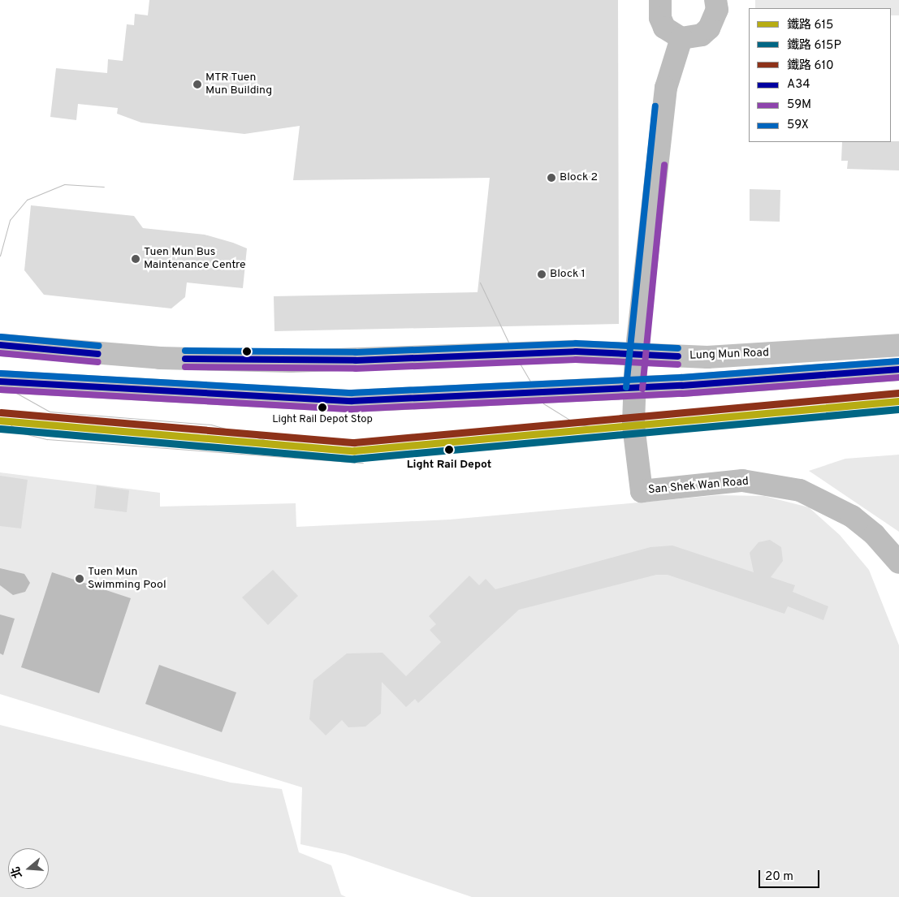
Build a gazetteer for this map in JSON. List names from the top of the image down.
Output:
{
  "streets": {
    "main road": ["Lung Mun Road"],
    "street": ["San Shek Wan Road"]
  },
  "places": [
    "MTR Tuen Mun Building",
    "Block 2",
    "Tuen Mun Bus Maintenance Centre",
    "Block 1",
    "Light Rail Depot Stop",
    "Light Rail Depot",
    "Tuen Mun Swimming Pool"
  ],
  "lines": [
    "transit line 59X",
    "transit line 59M",
    "transit line A34",
    "rail line 610",
    "rail line 615",
    "rail line 615P"
  ],
  "legend": [
    "鐵路 615",
    "鐵路 615P",
    "鐵路 610",
    "A34",
    "59M",
    "59X"
  ],
  "scale_bar": "20 m",
  "north": "left"
}
